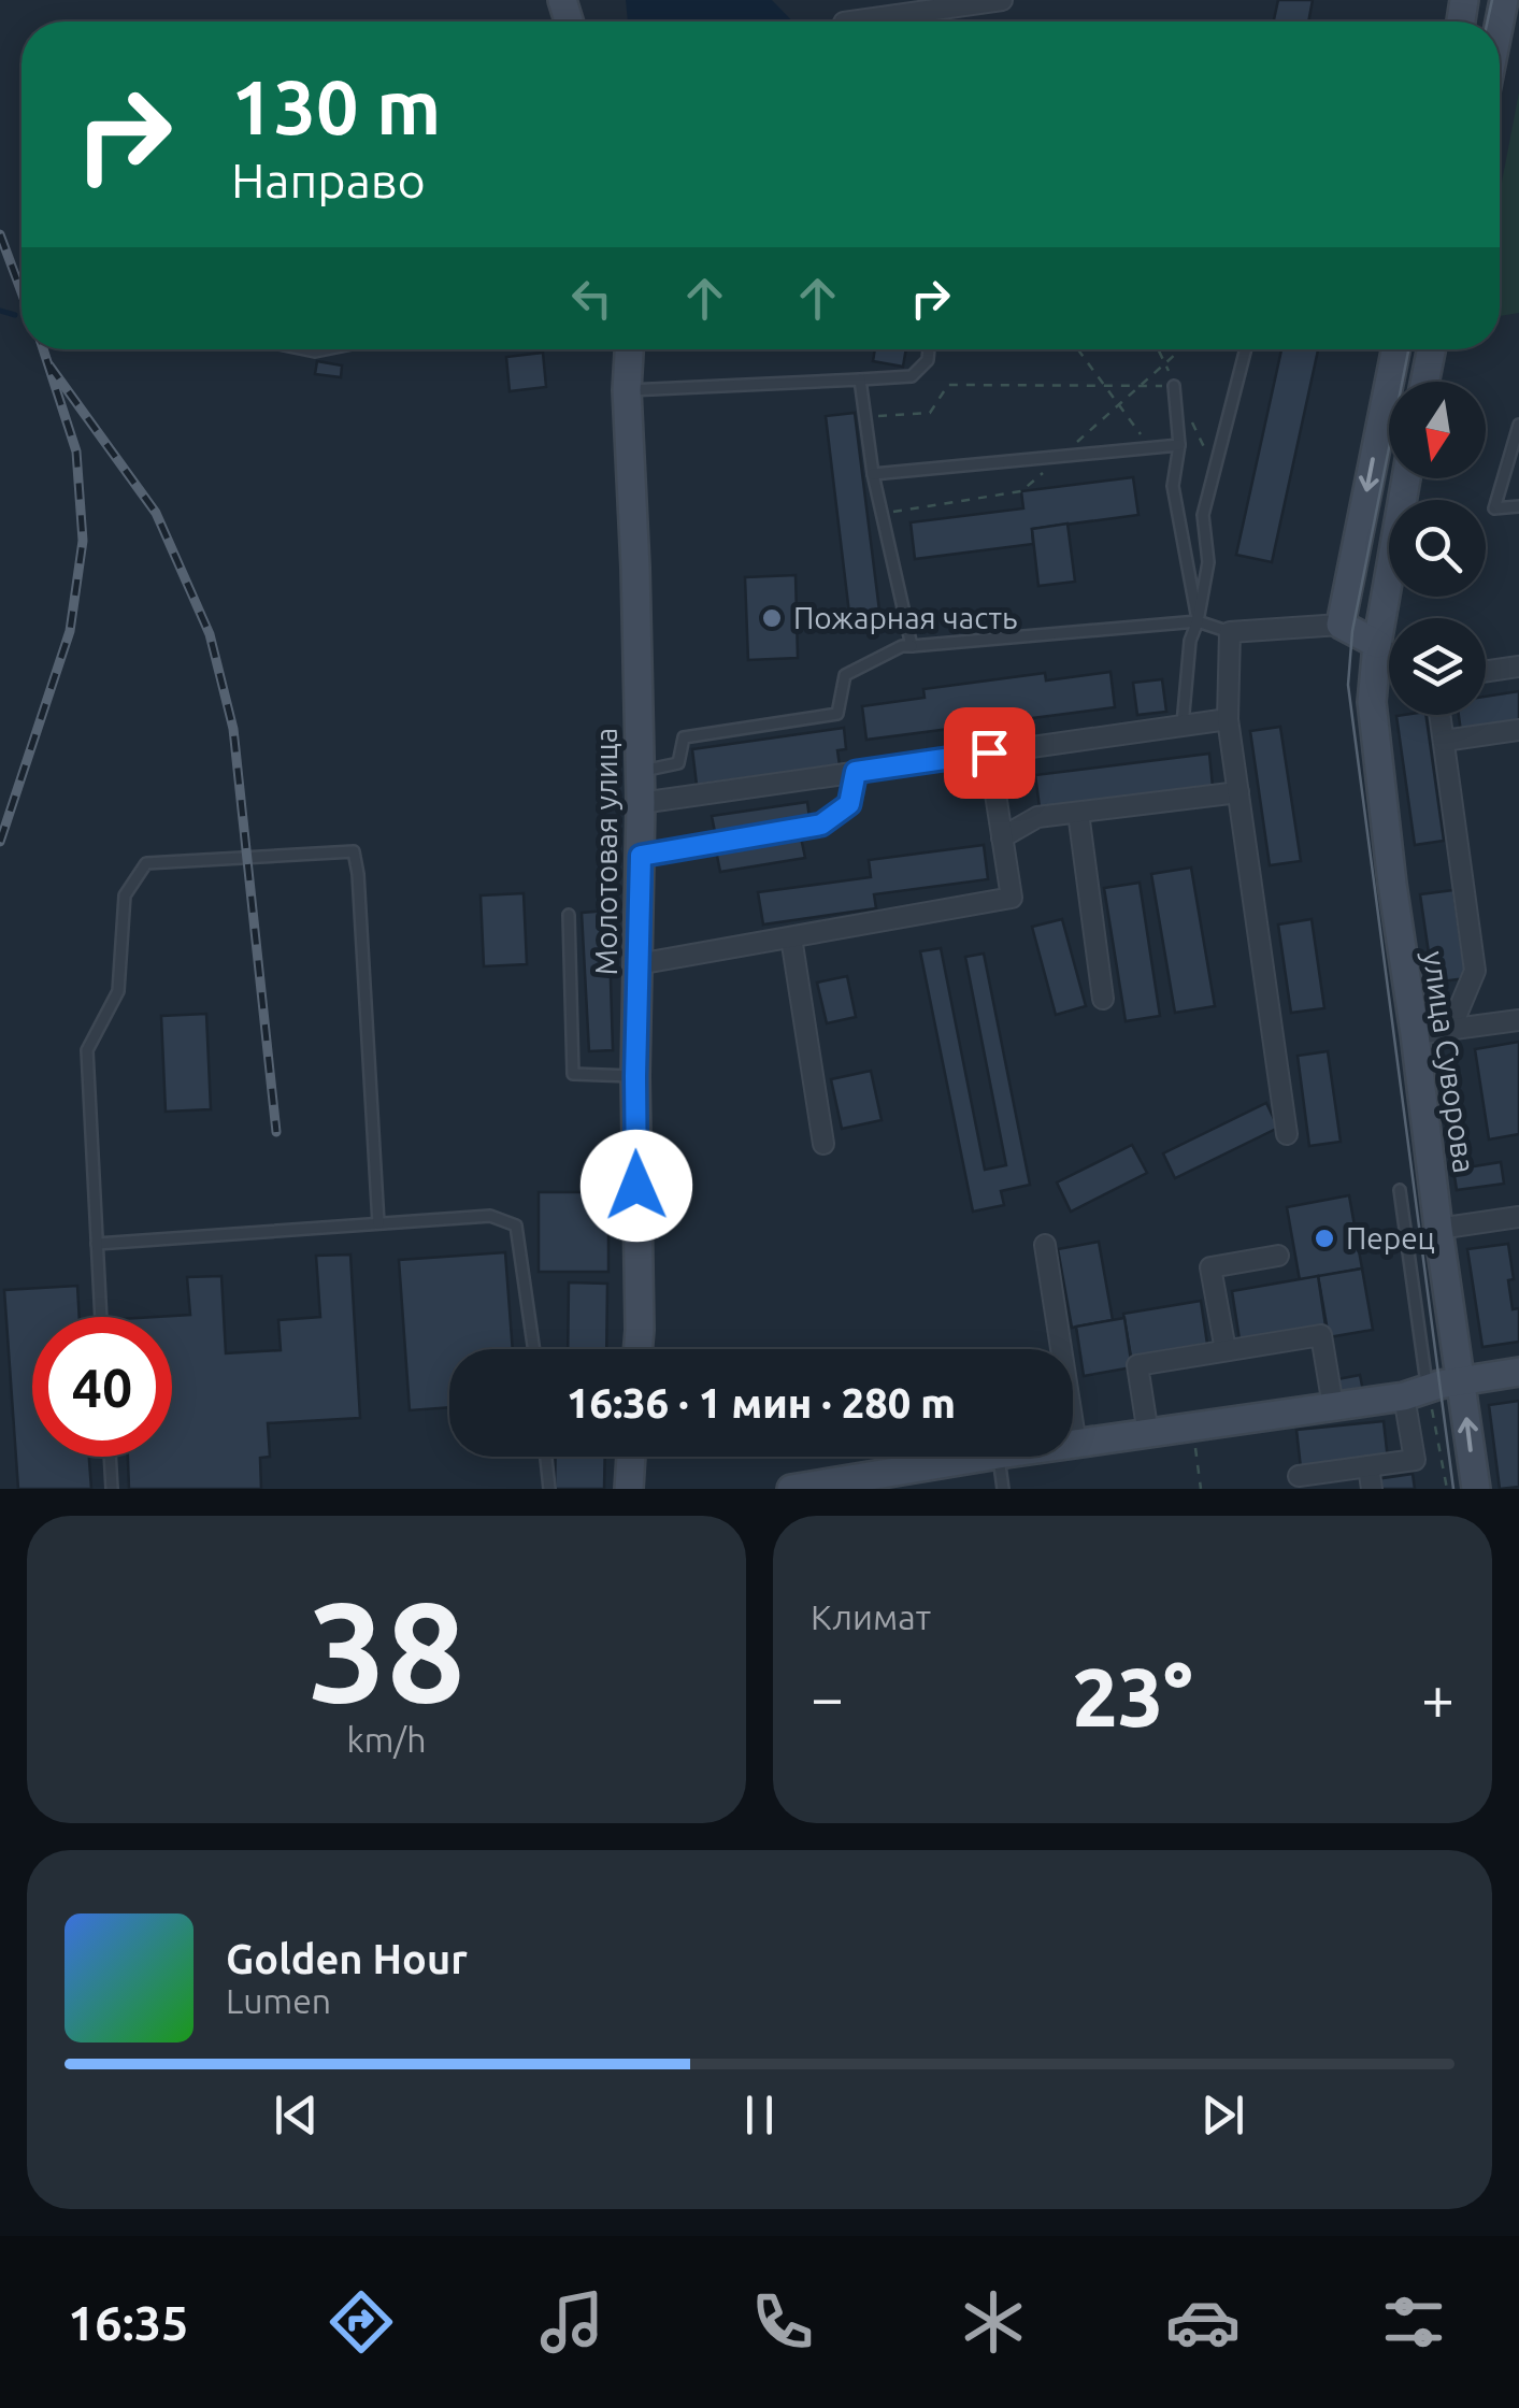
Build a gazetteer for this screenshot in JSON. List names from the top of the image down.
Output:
{
  "streets": {
    "street": ["Молотовая улица", "улица Суворова"]
  },
  "places": ["Пожарная часть", "Перец"],
  "north": "bottom",
  "page": {
    "turn": ["130 m", "Направо"],
    "limit": "40",
    "trip": "16:36 · 1 мин · 280 m",
    "tile": [
      ["38", "km/h"],
      "Климат"
    ],
    "heat": ["−", "23°", "+"],
    "song": ["Golden Hour", "Lumen"],
    "tabs": "16:35"
  }
}
